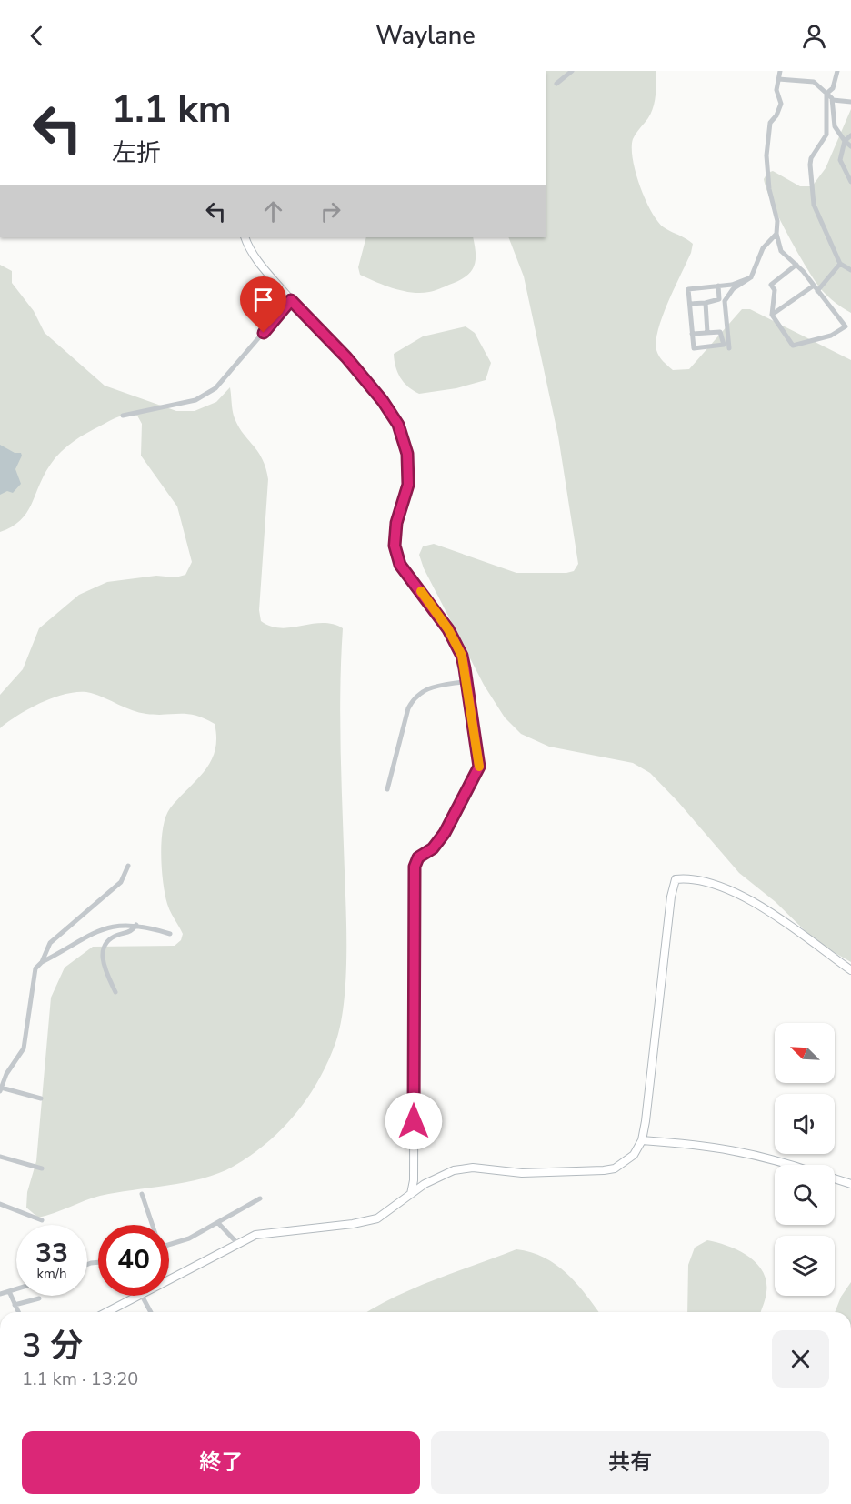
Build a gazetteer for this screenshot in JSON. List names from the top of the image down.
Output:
{
  "north": "top left",
  "page": {
    "header": "Waylane",
    "turn": ["1.1 km", "左折"],
    "speed": "33 km/h",
    "limit": "40",
    "heading": ["3 分", "1.1 km · 13:20"],
    "buttons": ["終了", "共有"]
  }
}
